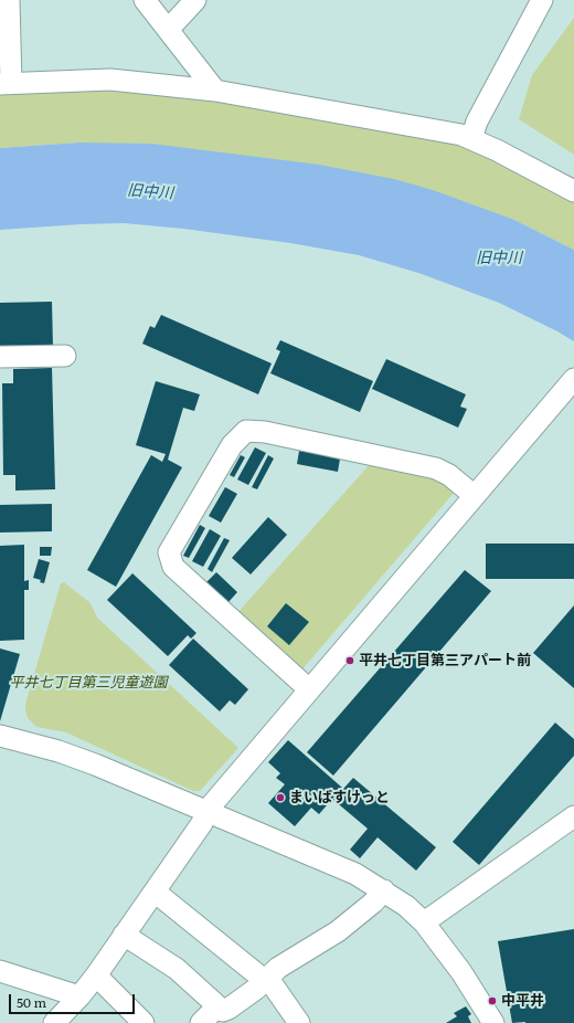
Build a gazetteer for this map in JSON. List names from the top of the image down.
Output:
{
  "water": ["旧中川"],
  "parks": ["平井七丁目第三児童遊園"],
  "places": ["平井七丁目第三アパート前", "まいばすけっと", "中平井"],
  "scale_bar": "50 m"
}
